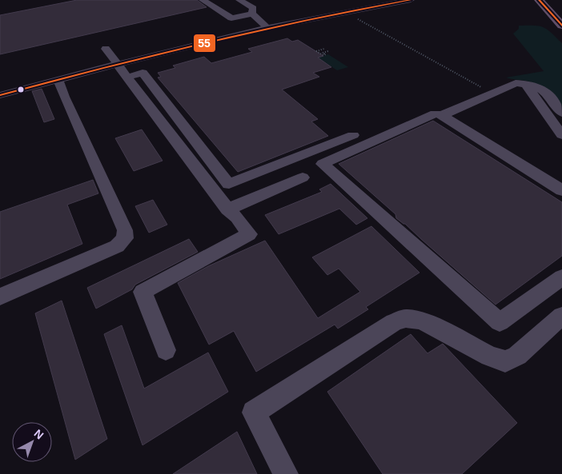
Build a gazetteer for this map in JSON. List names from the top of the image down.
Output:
{
  "lines": ["transit line 55"],
  "north": "top right"
}
